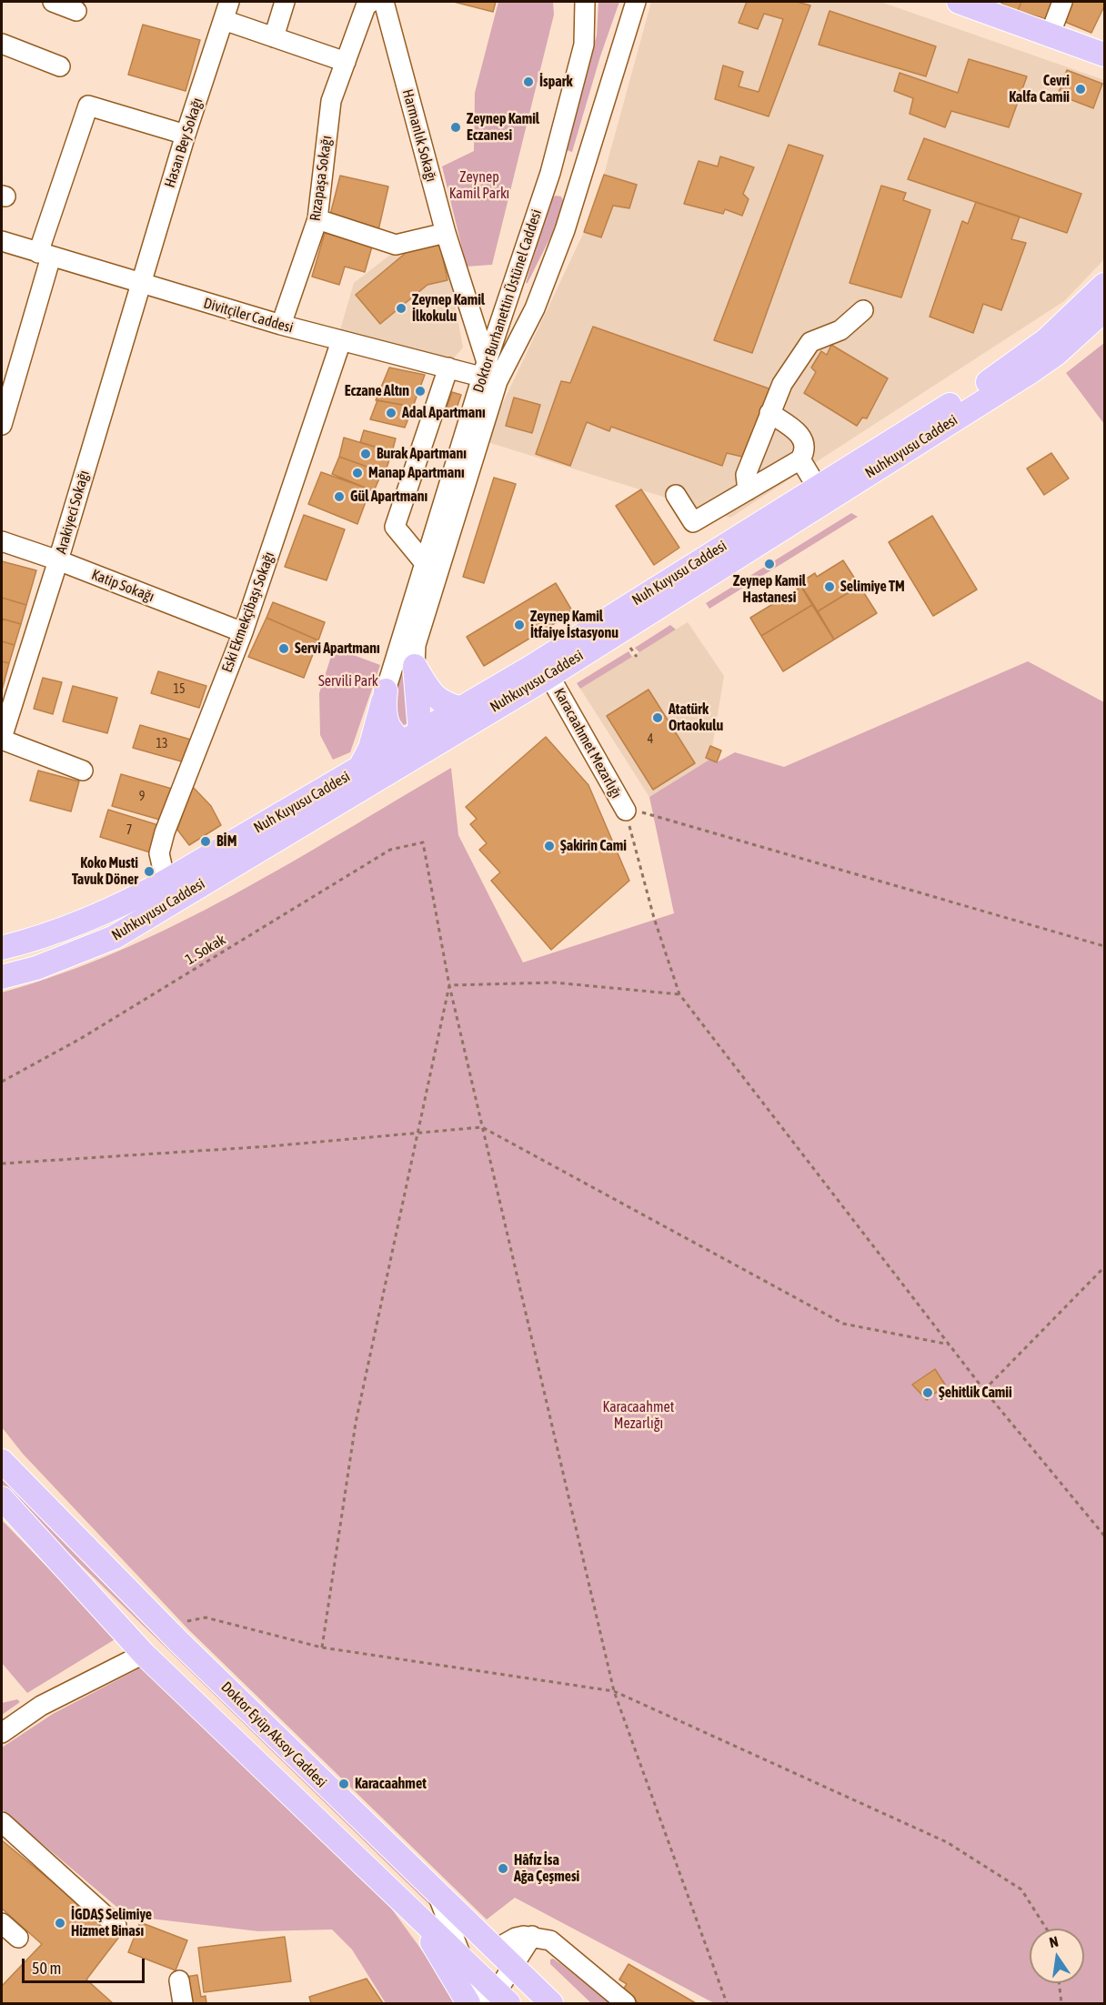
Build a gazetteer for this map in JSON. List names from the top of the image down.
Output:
{
  "streets": {
    "main road": ["Nuhkuyusu Caddesi", "Nuh Kuyusu Caddesi", "Doktor Eyüp Aksoy Caddesi"],
    "street": [
      "Harmanlık Sokağı",
      "Hasan Bey Sokağı",
      "Rızapaşa Sokağı",
      "Doktor Burhanettin Üstünel Caddesi",
      "Divitçiler Caddesi",
      "Arakiyeci Sokağı",
      "Katip Sokağı",
      "Eski Ekmekçibaşı Sokağı",
      "Karacaahmet Mezarlığı"
    ],
    "path": ["1. Sokak"]
  },
  "crossings": [
    ["Harmanlık Sokağı", "Doktor Burhanettin Üstünel Caddesi"],
    ["Harmanlık Sokağı", "Divitçiler Caddesi"],
    ["Hasan Bey Sokağı", "Divitçiler Caddesi"],
    ["Hasan Bey Sokağı", "Arakiyeci Sokağı"],
    ["Rızapaşa Sokağı", "Divitçiler Caddesi"],
    ["Doktor Burhanettin Üstünel Caddesi", "Divitçiler Caddesi"],
    ["Divitçiler Caddesi", "Arakiyeci Sokağı"],
    ["Divitçiler Caddesi", "Eski Ekmekçibaşı Sokağı"],
    ["Nuhkuyusu Caddesi", "Nuh Kuyusu Caddesi"],
    ["Nuhkuyusu Caddesi", "Karacaahmet Mezarlığı"],
    ["Arakiyeci Sokağı", "Katip Sokağı"],
    ["Nuh Kuyusu Caddesi", "Eski Ekmekçibaşı Sokağı"],
    ["Katip Sokağı", "Eski Ekmekçibaşı Sokağı"]
  ],
  "parks": ["Zeynep Kamil Parkı", "Servili Park", "Karacaahmet Mezarlığı"],
  "places": [
    "İspark",
    "Cevri Kalfa Camii",
    "Zeynep Kamil Eczanesi",
    "Zeynep Kamil İlkokulu",
    "Eczane Altın",
    "Adal Apartmanı",
    "Burak Apartmanı",
    "Manap Apartmanı",
    "Gül Apartmanı",
    "Zeynep Kamil Hastanesi",
    "Selimiye TM",
    "Zeynep Kamil İtfaiye İstasyonu",
    "Servi Apartmanı",
    "Atatürk Ortaokulu",
    "BİM",
    "Şakirin Cami",
    "Koko Musti Tavuk Döner",
    "Şehitlik Camii",
    "Karacaahmet",
    "Hâfız İsa Ağa Çeşmesi",
    "İGDAŞ Selimiye Hizmet Binası"
  ],
  "house_numbers": [
    "15",
    "4",
    "13",
    "9",
    "7"
  ],
  "scale_bar": "50 m",
  "north": "top"
}
